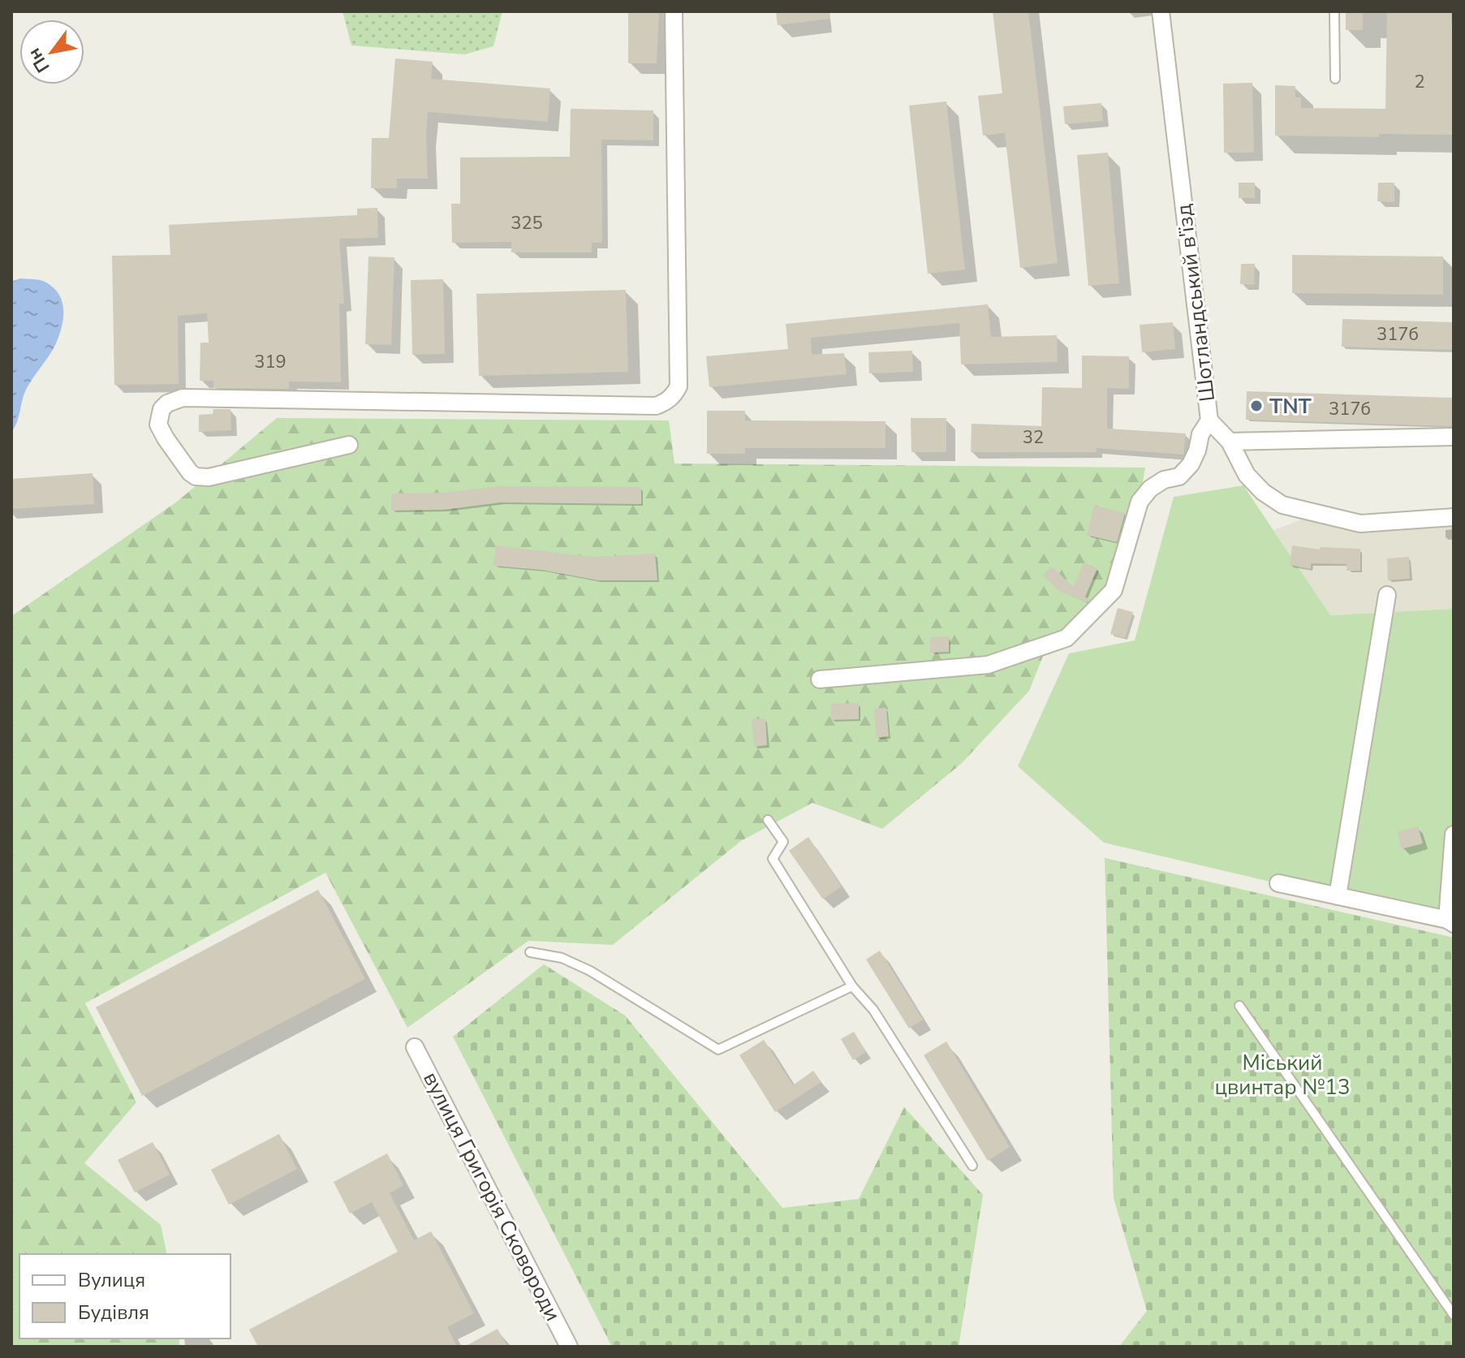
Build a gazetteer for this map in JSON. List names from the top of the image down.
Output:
{
  "streets": {
    "street": ["Шотландський в'їзд", "вулиця Григорія Сковороди"]
  },
  "parks": ["Міський цвинтар №13"],
  "places": ["TNT"],
  "house_numbers": [
    "2",
    "325",
    "317б",
    "319",
    "317б",
    "32"
  ],
  "legend": ["Вулиця", "Будівля"],
  "north": "bottom left"
}
